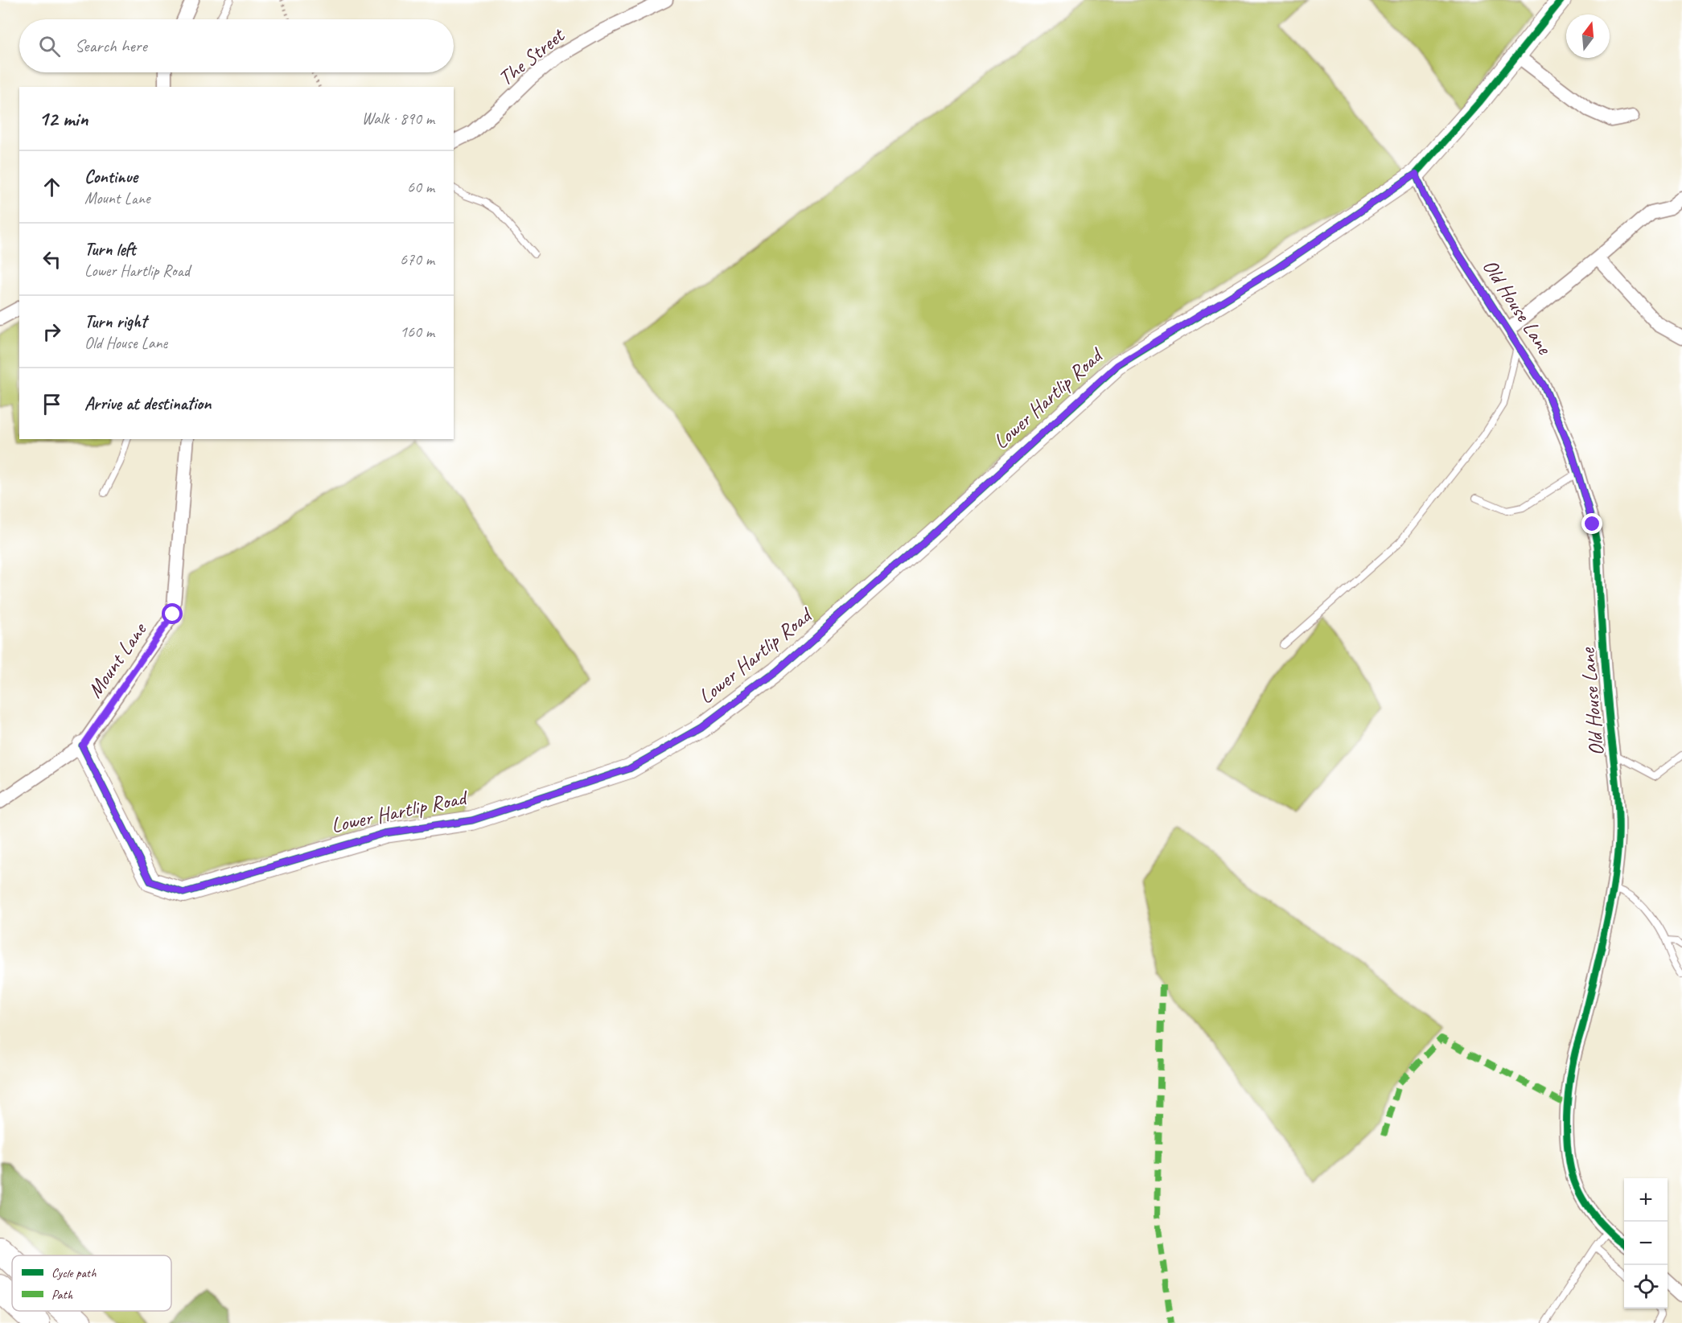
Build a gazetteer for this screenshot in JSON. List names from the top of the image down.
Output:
{
  "streets": {
    "street": [
      "The Street",
      "Old House Lane",
      "Lower Hartlip Road",
      "Mount Lane"
    ]
  },
  "crossings": [
    ["Old House Lane", "Lower Hartlip Road"],
    ["Lower Hartlip Road", "Mount Lane"]
  ],
  "legend": ["Cycle path", "Path"],
  "north": "top",
  "page": {
    "search": "Search here",
    "heading": ["12 min", "Walk · 890 m"],
    "list": [
      ["Continue", "Mount Lane", "60 m"],
      ["Turn left", "Lower Hartlip Road", "670 m"],
      ["Turn right", "Old House Lane", "160 m"],
      "Arrive at destination"
    ],
    "map_buttons": ["+", "−"]
  }
}
